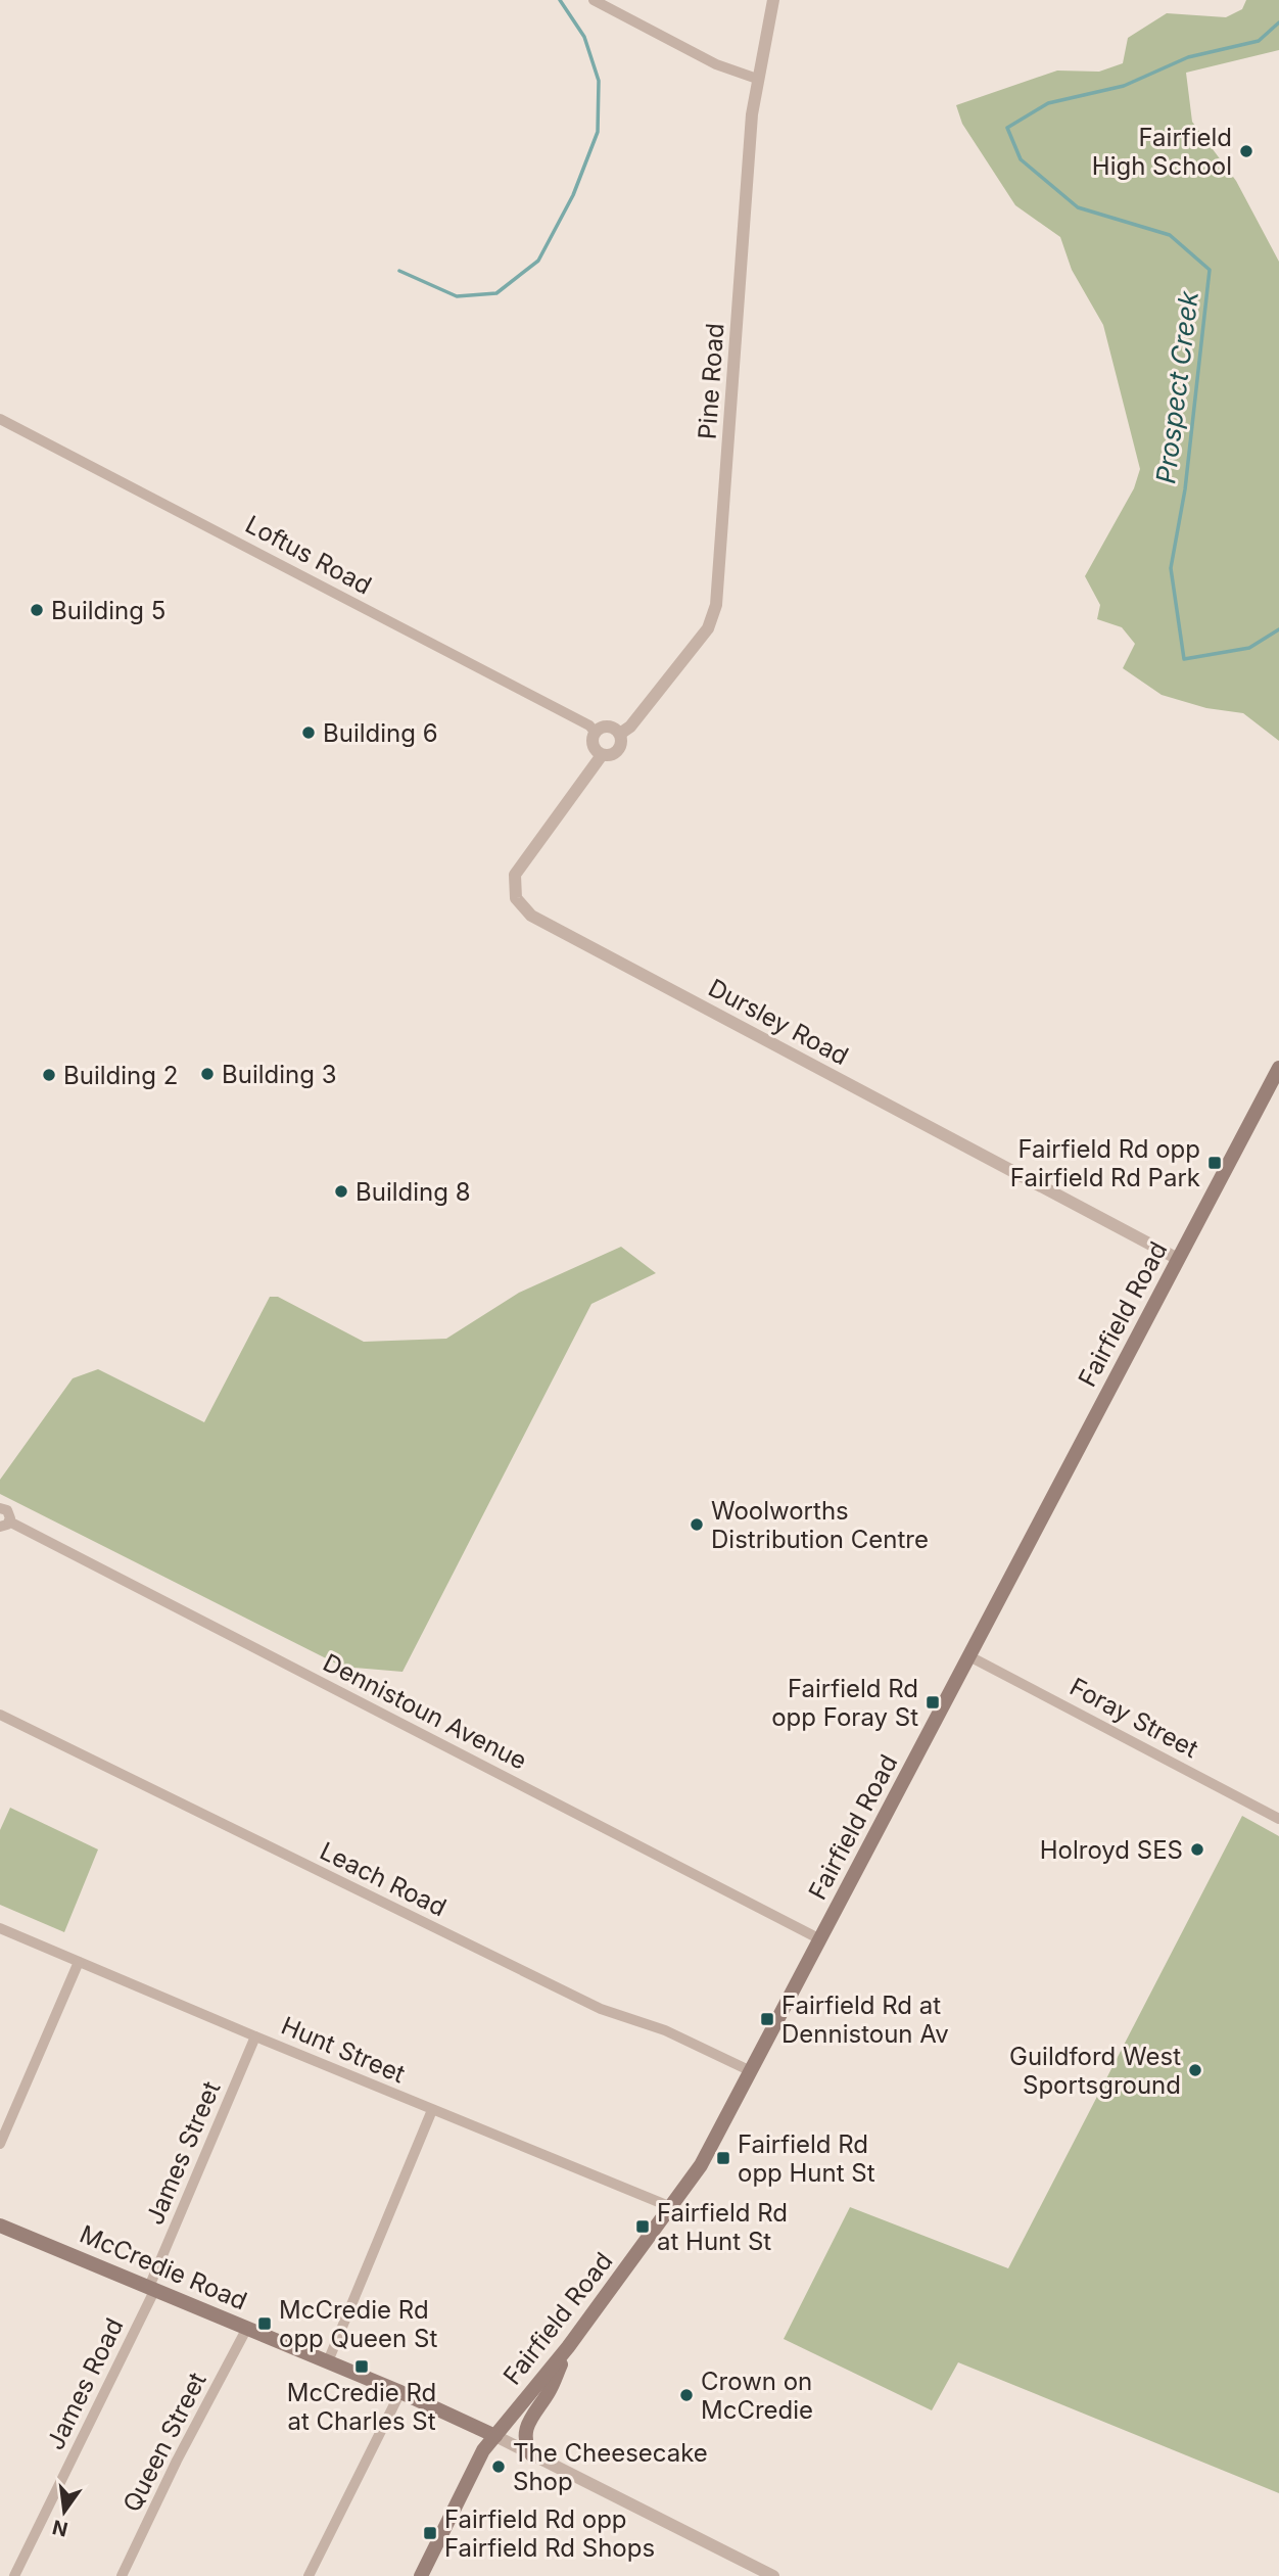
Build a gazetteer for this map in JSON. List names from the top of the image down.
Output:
{
  "streets": {
    "main road": ["Fairfield Road", "McCredie Road"],
    "street": [
      "Pine Road",
      "Loftus Road",
      "Dursley Road",
      "Dennistoun Avenue",
      "Foray Street",
      "Leach Road",
      "Hunt Street",
      "James Street",
      "James Road",
      "Queen Street"
    ]
  },
  "crossings": [
    ["Pine Road", "Loftus Road"],
    ["Pine Road", "Dursley Road"],
    ["Loftus Road", "Dursley Road"],
    ["Dursley Road", "Fairfield Road"],
    ["Fairfield Road", "Dennistoun Avenue"],
    ["Fairfield Road", "Foray Street"],
    ["Fairfield Road", "Leach Road"],
    ["Fairfield Road", "Hunt Street"],
    ["Fairfield Road", "McCredie Road"],
    ["Hunt Street", "James Street"],
    ["James Street", "McCredie Road"],
    ["James Street", "James Road"],
    ["McCredie Road", "James Road"],
    ["McCredie Road", "Queen Street"]
  ],
  "water": ["Prospect Creek"],
  "places": {
    "other": [
      "Fairfield High School",
      "Building 5",
      "Building 6",
      "Building 3",
      "Building 2",
      "Building 8",
      "Woolworths Distribution Centre",
      "Holroyd SES",
      "Guildford West Sportsground",
      "Crown on McCredie",
      "The Cheesecake Shop"
    ],
    "transit": [
      "Fairfield Rd opp Fairfield Rd Park",
      "Fairfield Rd opp Foray St",
      "Fairfield Rd at Dennistoun Av",
      "Fairfield Rd opp Hunt St",
      "Fairfield Rd at Hunt St",
      "McCredie Rd opp Queen St",
      "McCredie Rd at Charles St",
      "Fairfield Rd opp Fairfield Rd Shops"
    ]
  },
  "north": "bottom"
}
